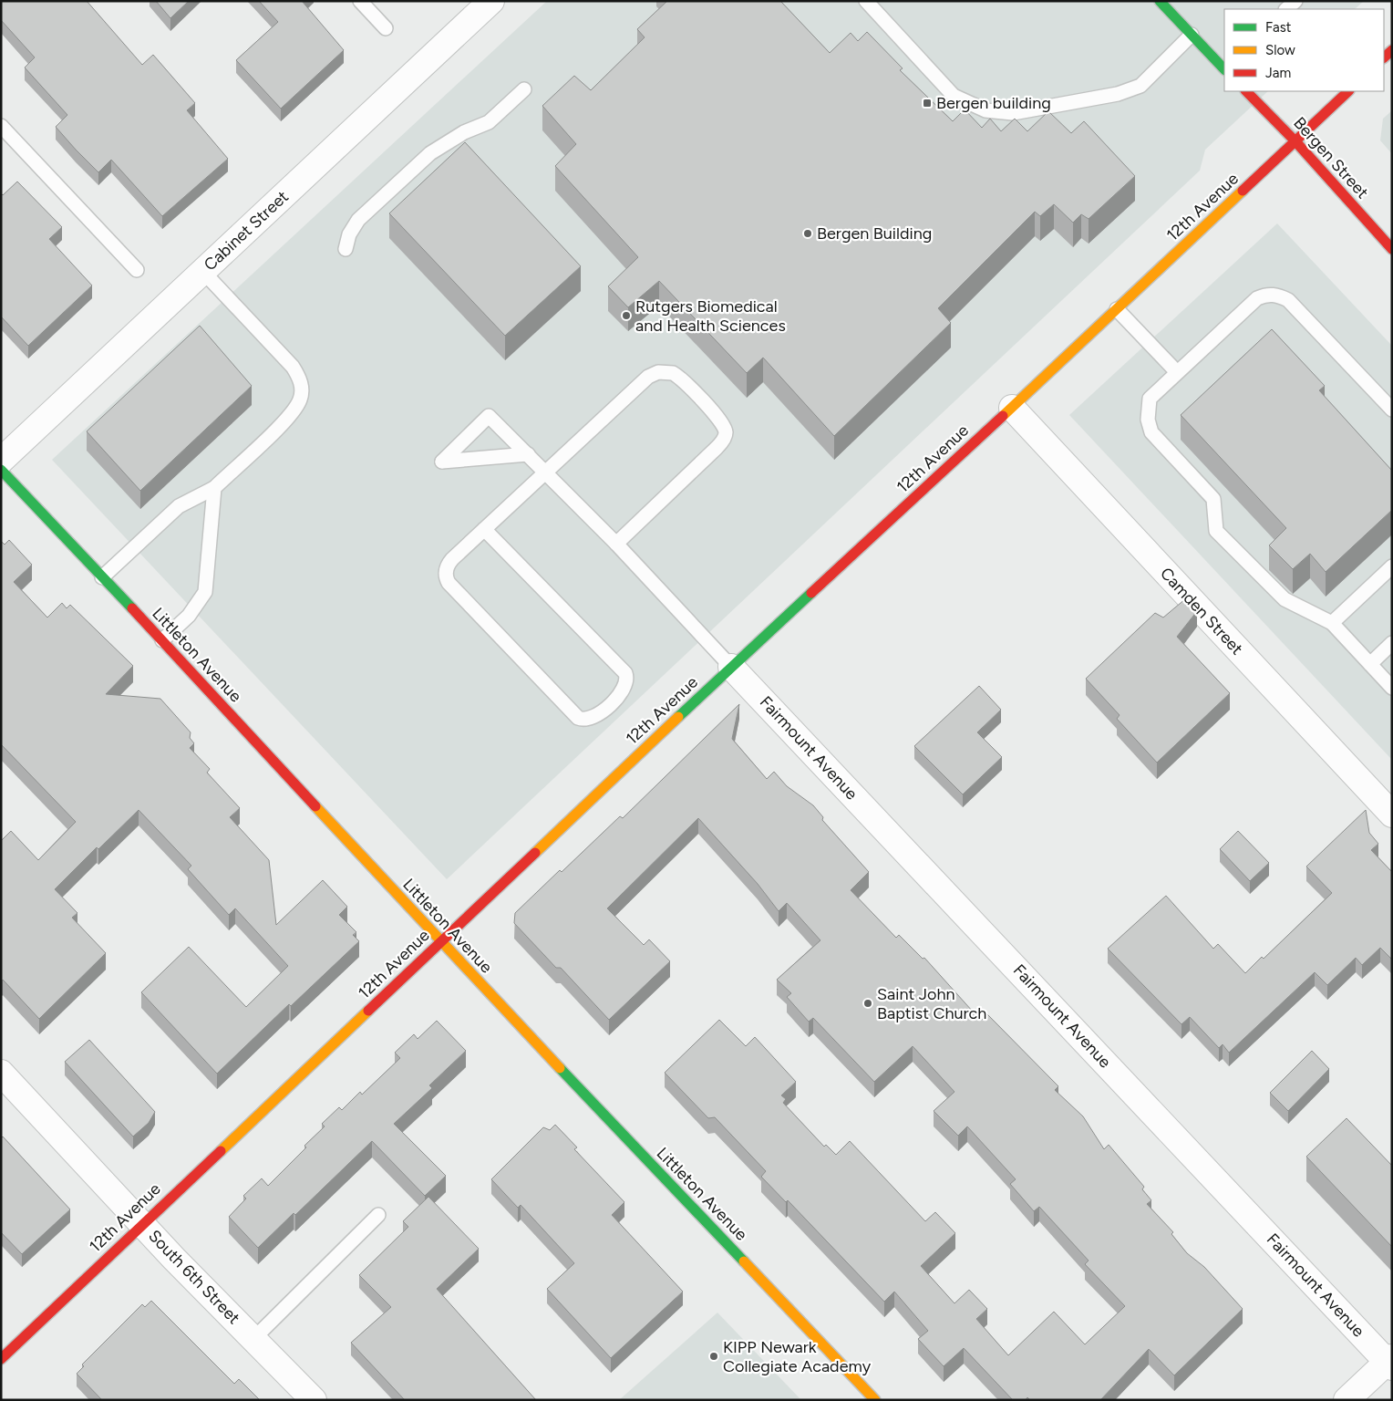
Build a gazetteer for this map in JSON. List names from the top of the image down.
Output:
{
  "streets": {
    "street": [
      "Bergen Street",
      "12th Avenue",
      "Cabinet Street",
      "Camden Street",
      "Littleton Avenue",
      "Fairmount Avenue",
      "South 6th Street"
    ]
  },
  "crossings": [
    ["Bergen Street", "12th Avenue"],
    ["12th Avenue", "Camden Street"],
    ["12th Avenue", "Littleton Avenue"],
    ["12th Avenue", "Fairmount Avenue"],
    ["12th Avenue", "South 6th Street"]
  ],
  "places": {
    "transit": ["Bergen building"],
    "other": [
      "Bergen Building",
      "Rutgers Biomedical and Health Sciences",
      "Saint John Baptist Church",
      "KIPP Newark Collegiate Academy"
    ]
  },
  "legend": ["Fast", "Slow", "Jam"]
}
